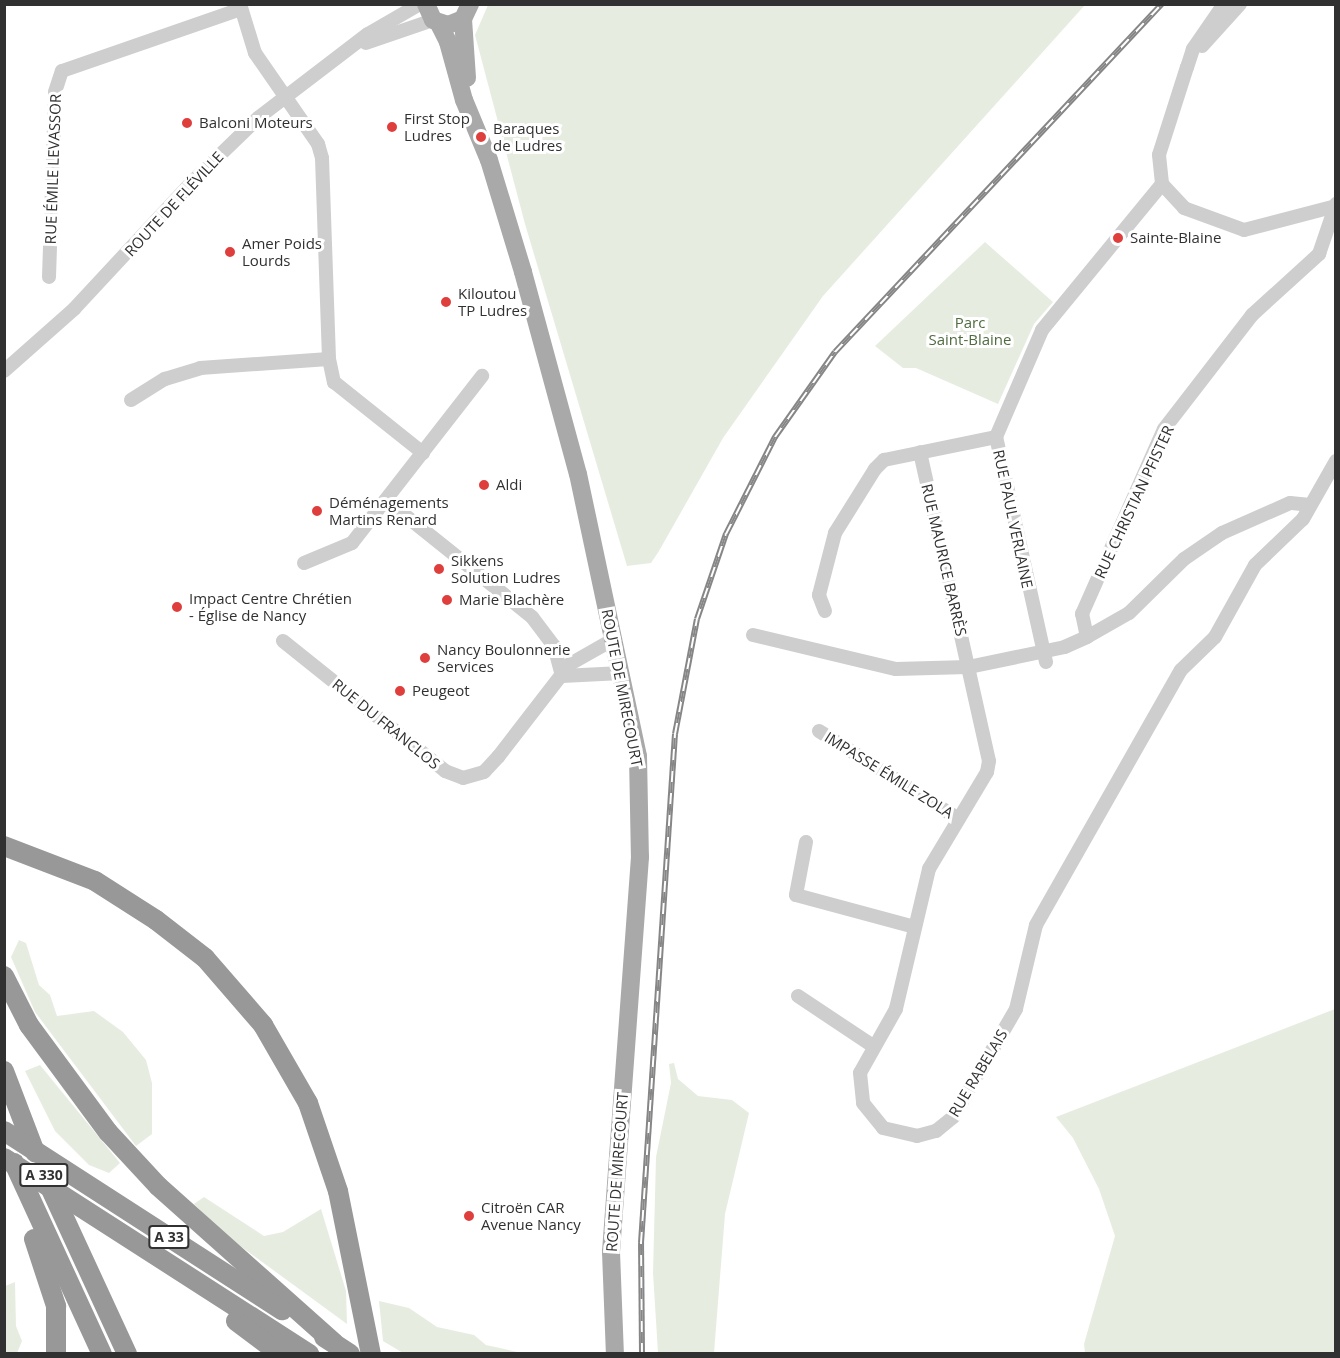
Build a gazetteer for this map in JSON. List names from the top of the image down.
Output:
{
  "streets": {
    "highway": ["A 330", "A 33"],
    "main road": ["ROUTE DE MIRECOURT"],
    "street": [
      "RUE ÉMILE LEVASSOR",
      "ROUTE DE FLÉVILLE",
      "RUE CHRISTIAN PFISTER",
      "RUE PAUL VERLAINE",
      "RUE MAURICE BARRÈS",
      "RUE DU FRANCLOS",
      "IMPASSE ÉMILE ZOLA",
      "RUE RABELAIS"
    ]
  },
  "crossings": [
    ["ROUTE DE FLÉVILLE", "ROUTE DE MIRECOURT"],
    ["RUE MAURICE BARRÈS", "RUE RABELAIS"],
    ["ROUTE DE MIRECOURT", "RUE DU FRANCLOS"],
    ["IMPASSE ÉMILE ZOLA", "RUE RABELAIS"]
  ],
  "parks": ["Parc Saint-Blaine"],
  "places": [
    "Balconi Moteurs",
    "First Stop Ludres",
    "Baraques de Ludres",
    "Sainte-Blaine",
    "Amer Poids Lourds",
    "Kiloutou TP Ludres",
    "Aldi",
    "Déménagements Martins Renard",
    "Sikkens Solution Ludres",
    "Marie Blachère",
    "Impact Centre Chrétien - Église de Nancy",
    "Nancy Boulonnerie Services",
    "Peugeot",
    "Citroën CAR Avenue Nancy"
  ]
}
